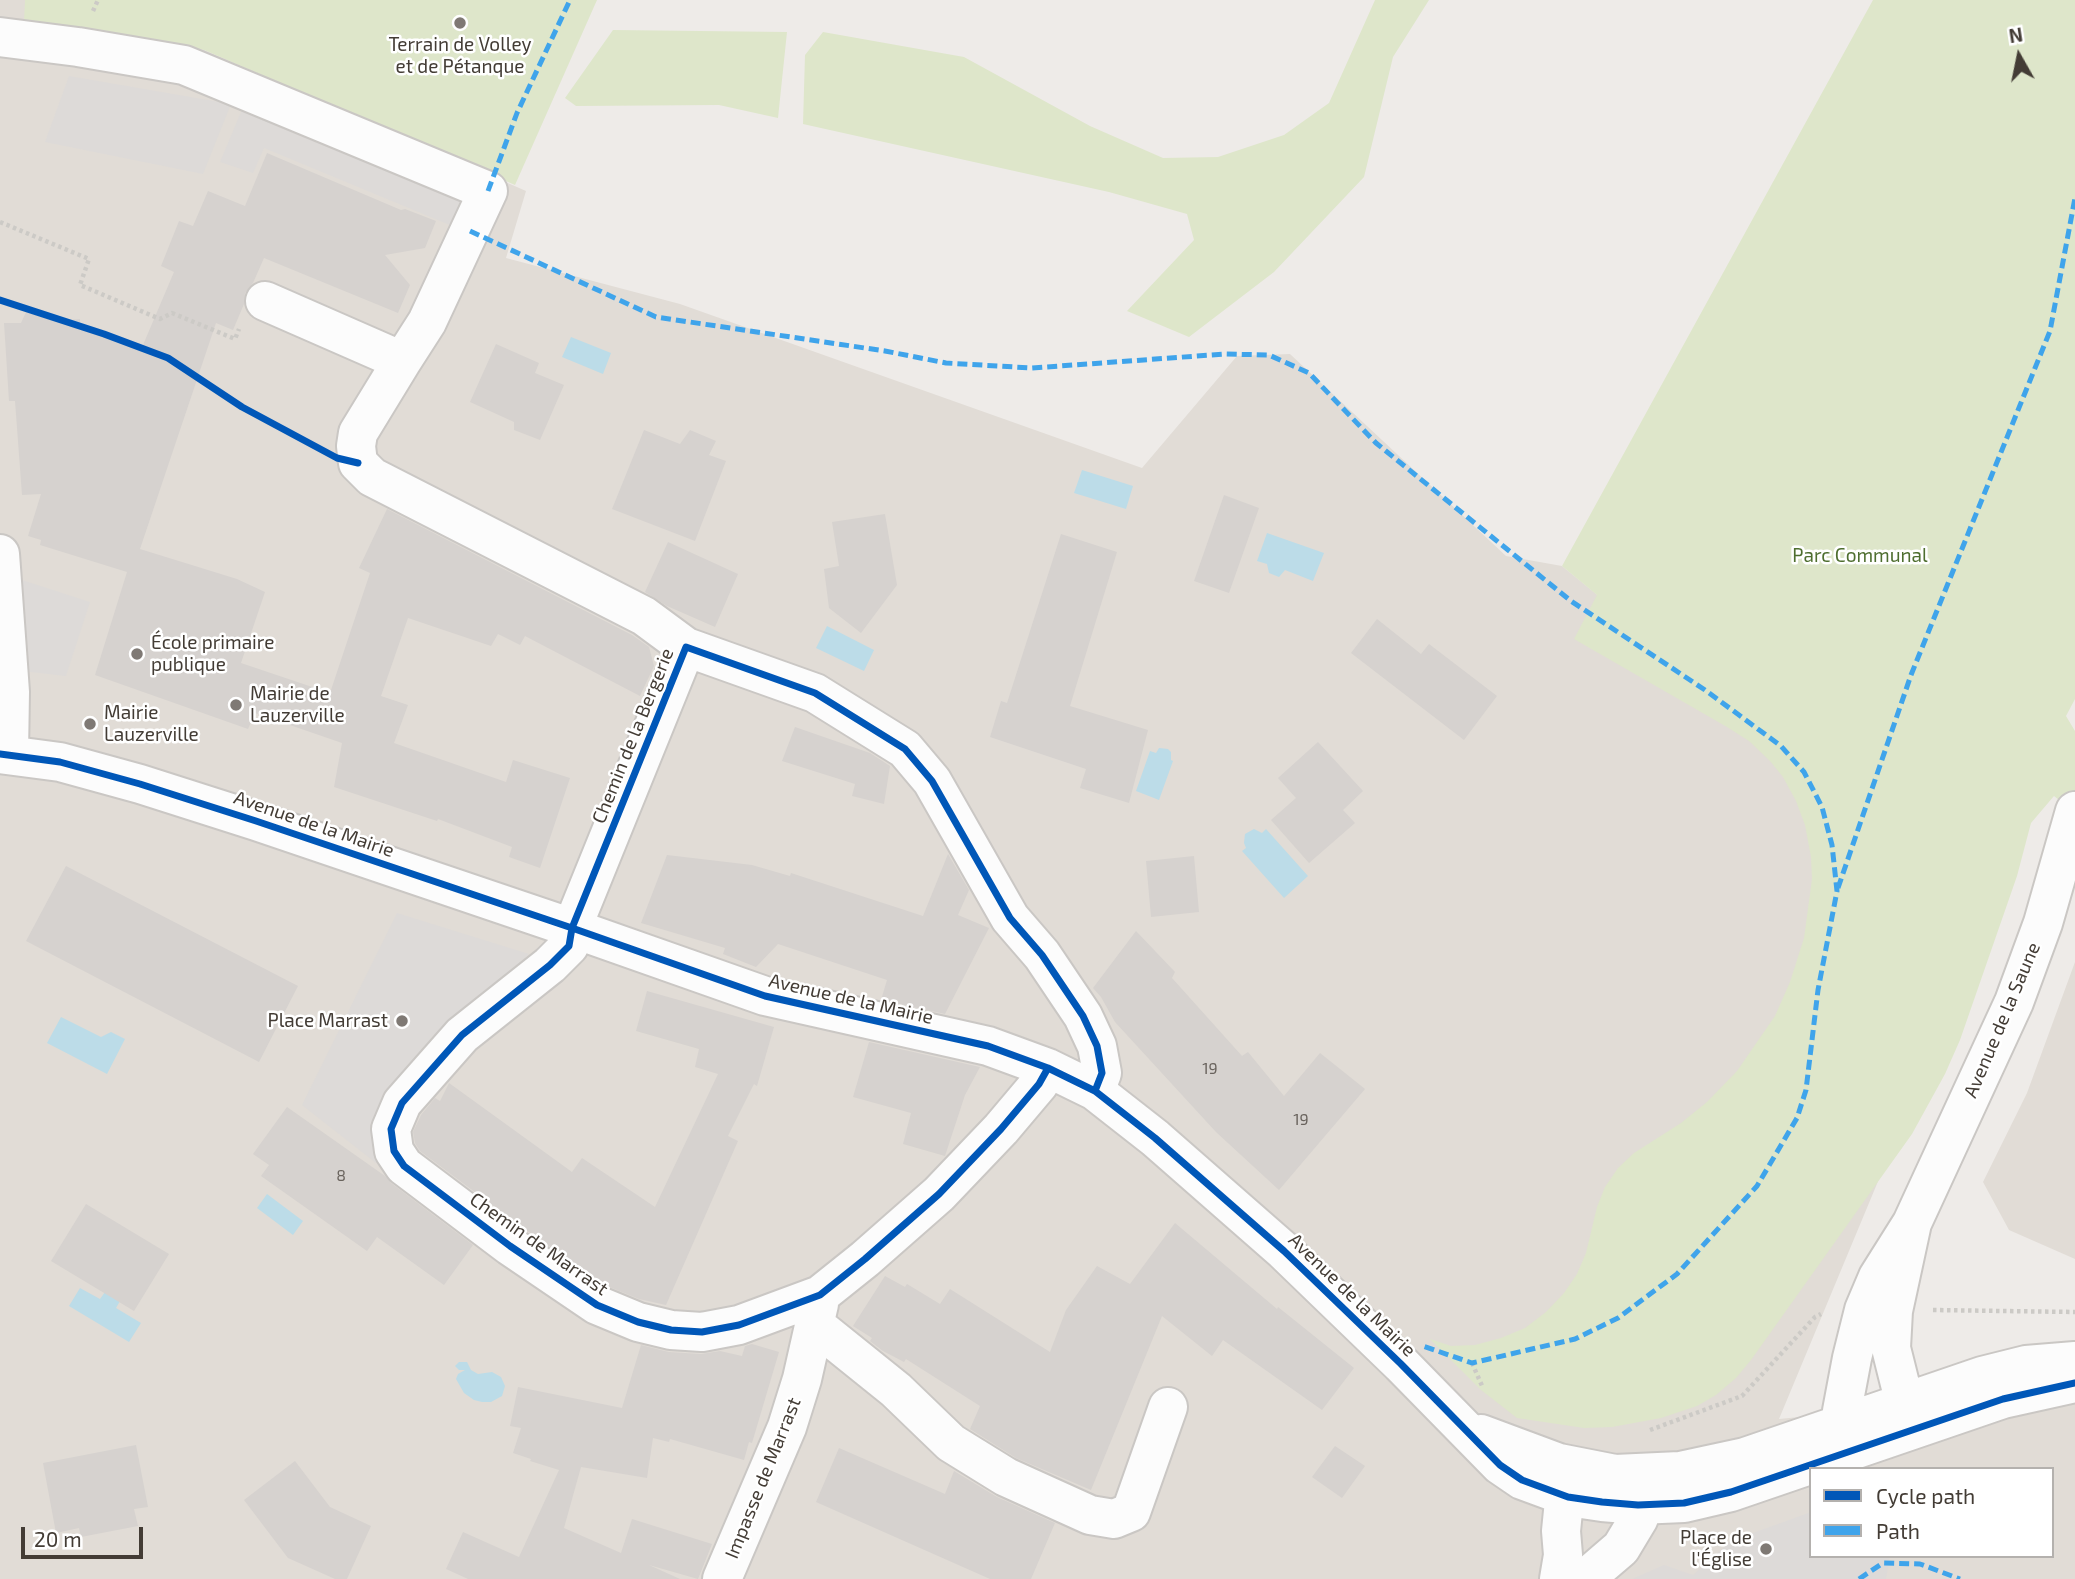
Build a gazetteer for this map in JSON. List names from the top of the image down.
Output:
{
  "streets": {
    "street": [
      "Chemin de la Bergerie",
      "Avenue de la Mairie",
      "Avenue de la Saune",
      "Chemin de Marrast",
      "Impasse de Marrast"
    ]
  },
  "crossings": [
    ["Chemin de la Bergerie", "Avenue de la Mairie"],
    ["Chemin de la Bergerie", "Chemin de Marrast"],
    ["Avenue de la Mairie", "Chemin de Marrast"],
    ["Chemin de Marrast", "Impasse de Marrast"]
  ],
  "parks": ["Parc Communal"],
  "places": [
    "Terrain de Volley et de Pétanque",
    "École primaire publique",
    "Mairie de Lauzerville",
    "Mairie Lauzerville",
    "Place Marrast",
    "Place de l'Église"
  ],
  "house_numbers": ["19", "19", "8"],
  "legend": ["Cycle path", "Path"],
  "scale_bar": "20 m",
  "north": "top"
}
